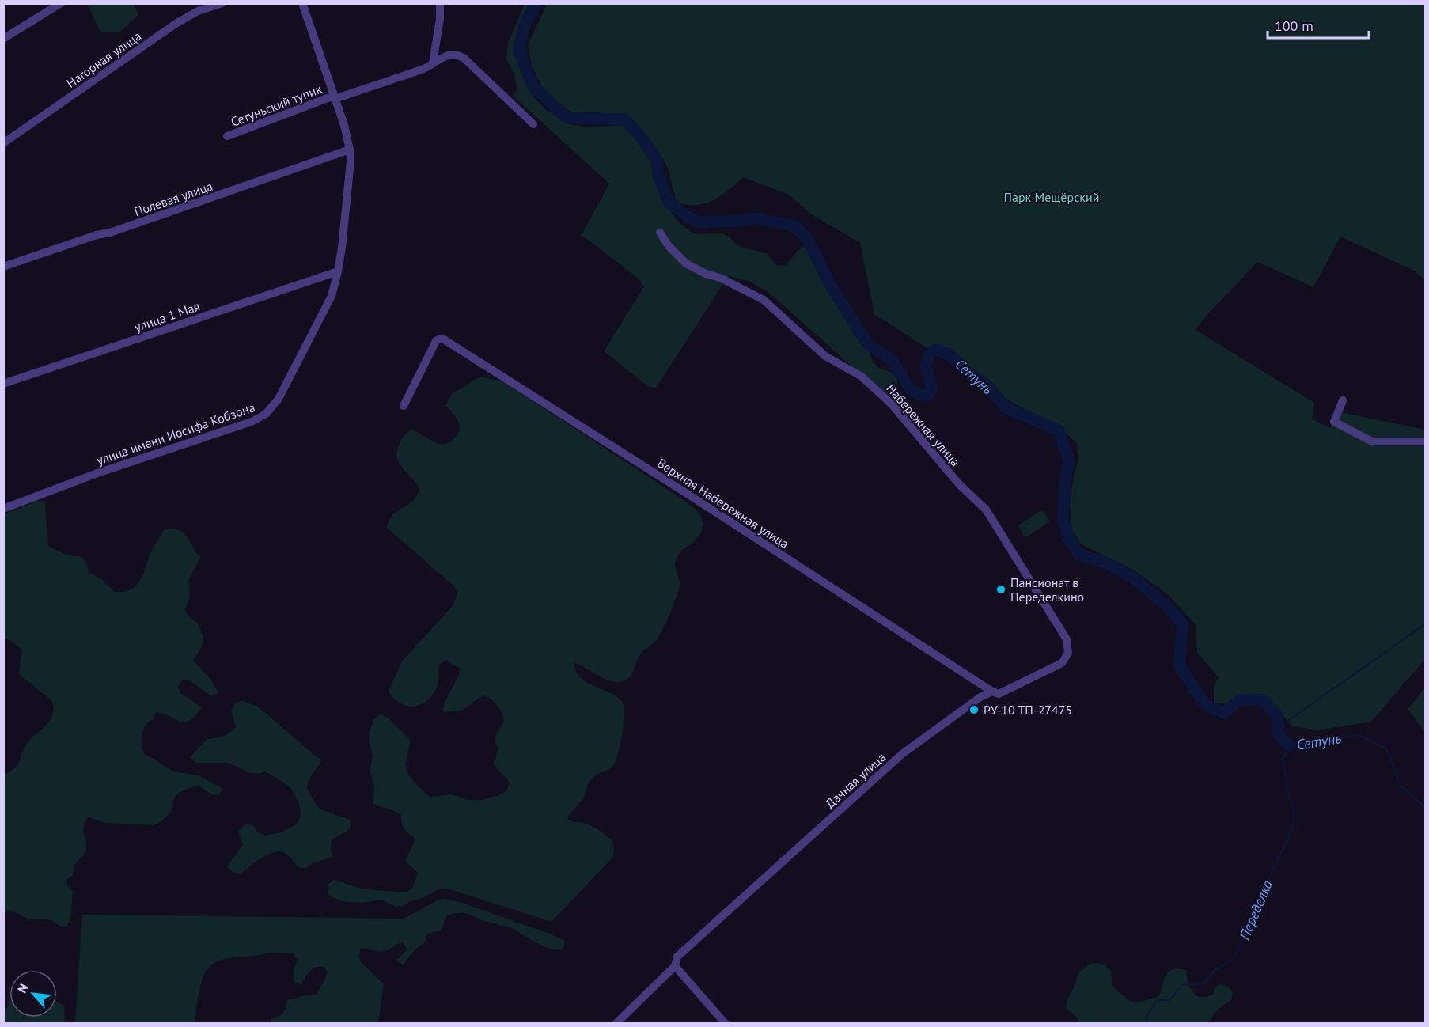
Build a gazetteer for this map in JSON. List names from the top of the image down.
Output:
{
  "streets": {
    "street": [
      "Нагорная улица",
      "Сетуньский тупик",
      "Полевая улица",
      "улица 1 Мая",
      "Набережная улица",
      "улица имени Иосифа Кобзона",
      "Верхняя Набережная улица",
      "Дачная улица"
    ]
  },
  "crossings": [
    ["Сетуньский тупик", "улица имени Иосифа Кобзона"],
    ["Полевая улица", "улица имени Иосифа Кобзона"],
    ["улица 1 Мая", "улица имени Иосифа Кобзона"],
    ["Набережная улица", "Дачная улица"],
    ["Верхняя Набережная улица", "Дачная улица"]
  ],
  "water": ["Сетунь", "Переделка"],
  "parks": ["Парк Мещёрский"],
  "places": ["Пансионат в Переделкино", "РУ-10 ТП-27475"],
  "scale_bar": "100 m",
  "north": "top left"
}
